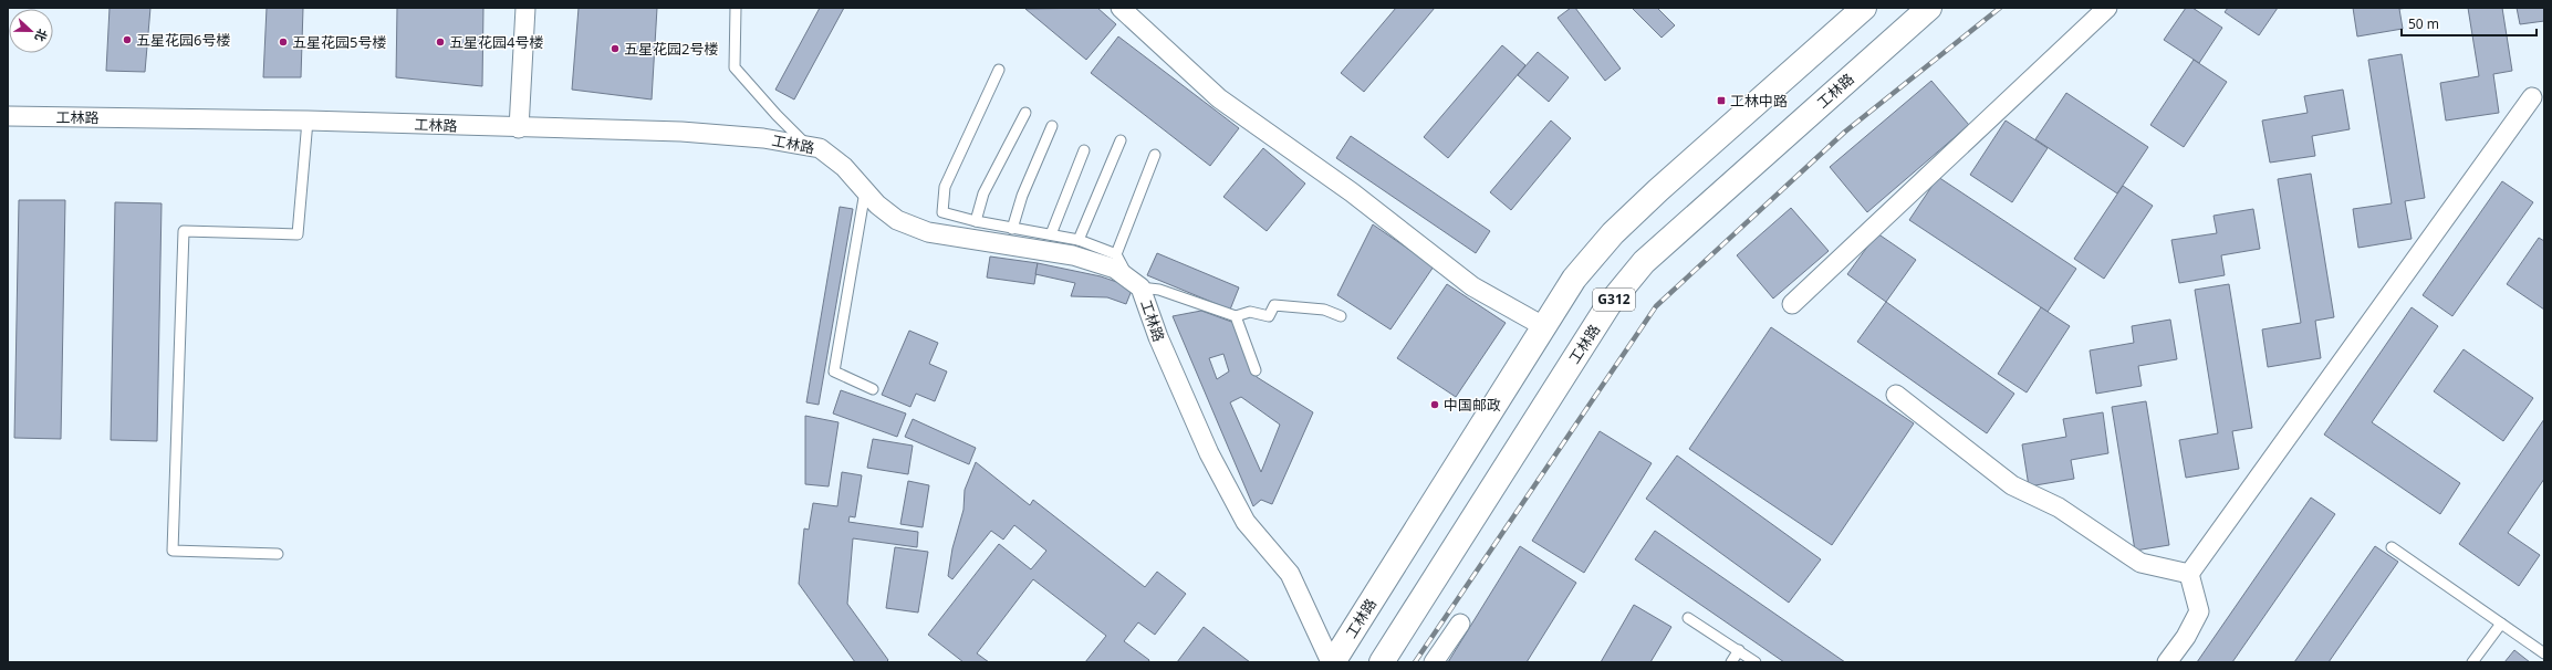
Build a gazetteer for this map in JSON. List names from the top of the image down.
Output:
{
  "streets": {
    "highway": ["工林路", "G312"]
  },
  "places": {
    "other": [
      "五星花园6号楼",
      "五星花园5号楼",
      "五星花园4号楼",
      "五星花园2号楼",
      "中国邮政"
    ],
    "transit": ["工林中路"]
  },
  "scale_bar": "50 m",
  "north": "right"
}
